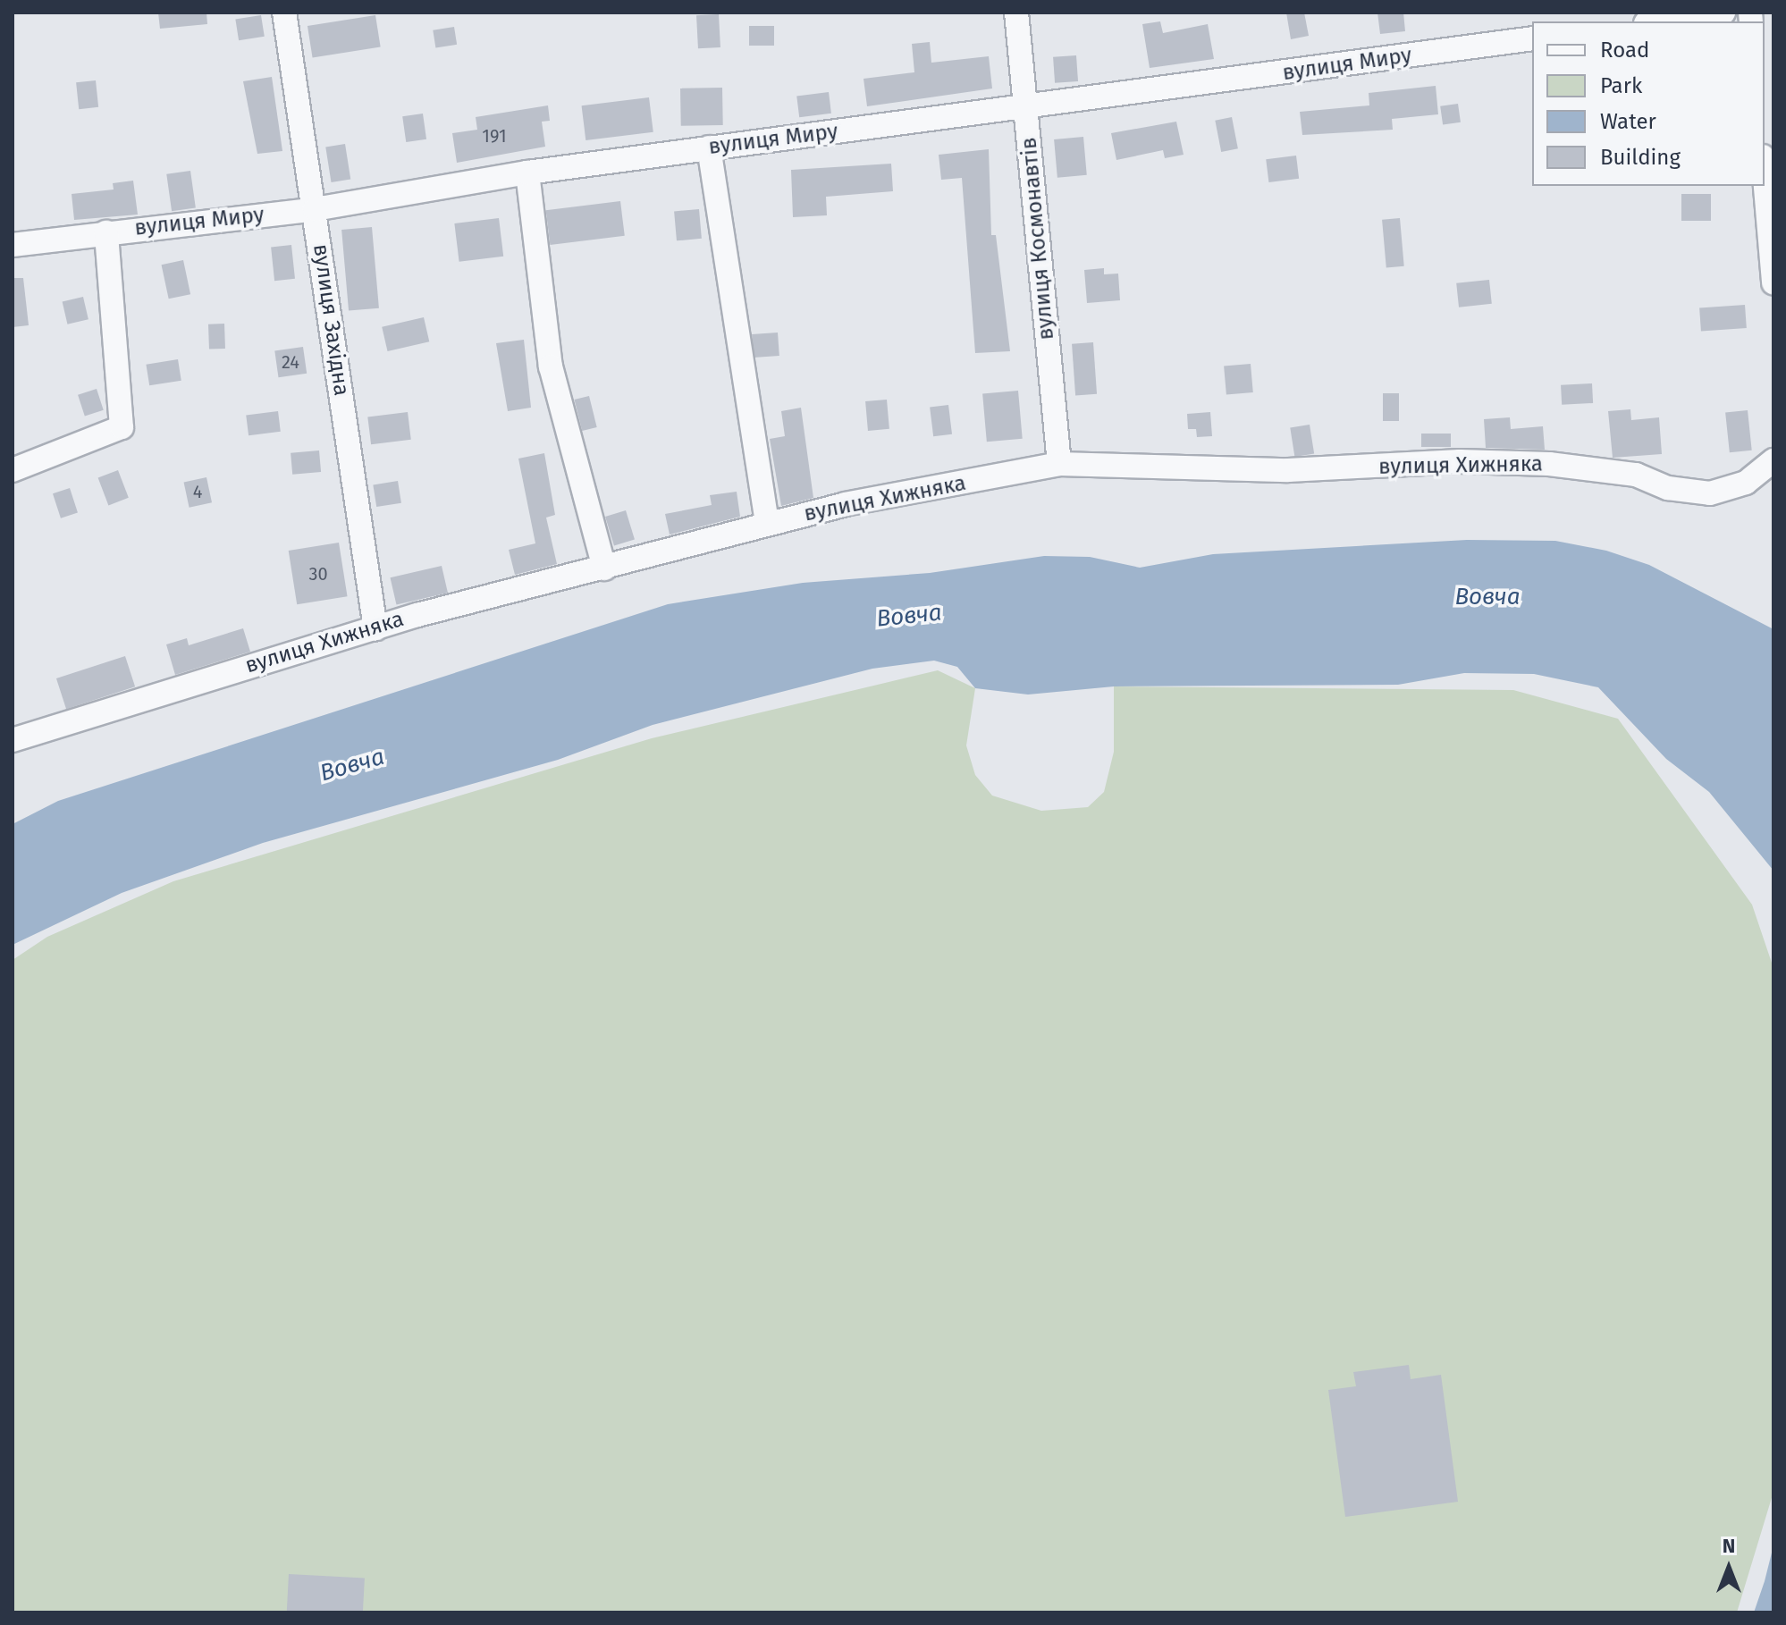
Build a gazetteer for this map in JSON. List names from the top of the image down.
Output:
{
  "streets": {
    "street": [
      "вулиця Миру",
      "вулиця Космонавтів",
      "вулиця Західна",
      "вулиця Хижняка"
    ]
  },
  "crossings": [
    ["вулиця Миру", "вулиця Космонавтів"],
    ["вулиця Миру", "вулиця Західна"],
    ["вулиця Космонавтів", "вулиця Хижняка"],
    ["вулиця Західна", "вулиця Хижняка"]
  ],
  "water": ["Вовча"],
  "house_numbers": [
    "191",
    "24",
    "4",
    "30"
  ],
  "legend": [
    "Road",
    "Park",
    "Water",
    "Building"
  ],
  "north": "top"
}
